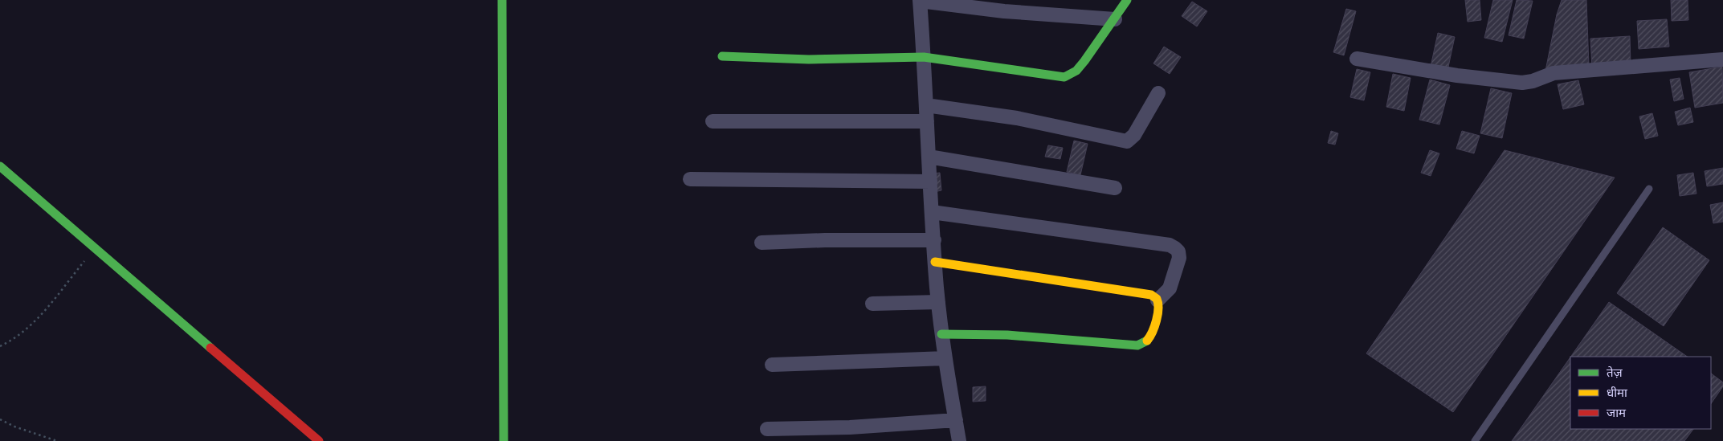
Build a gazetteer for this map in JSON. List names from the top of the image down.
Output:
{
  "legend": ["तेज़", "धीमा", "जाम"]
}
